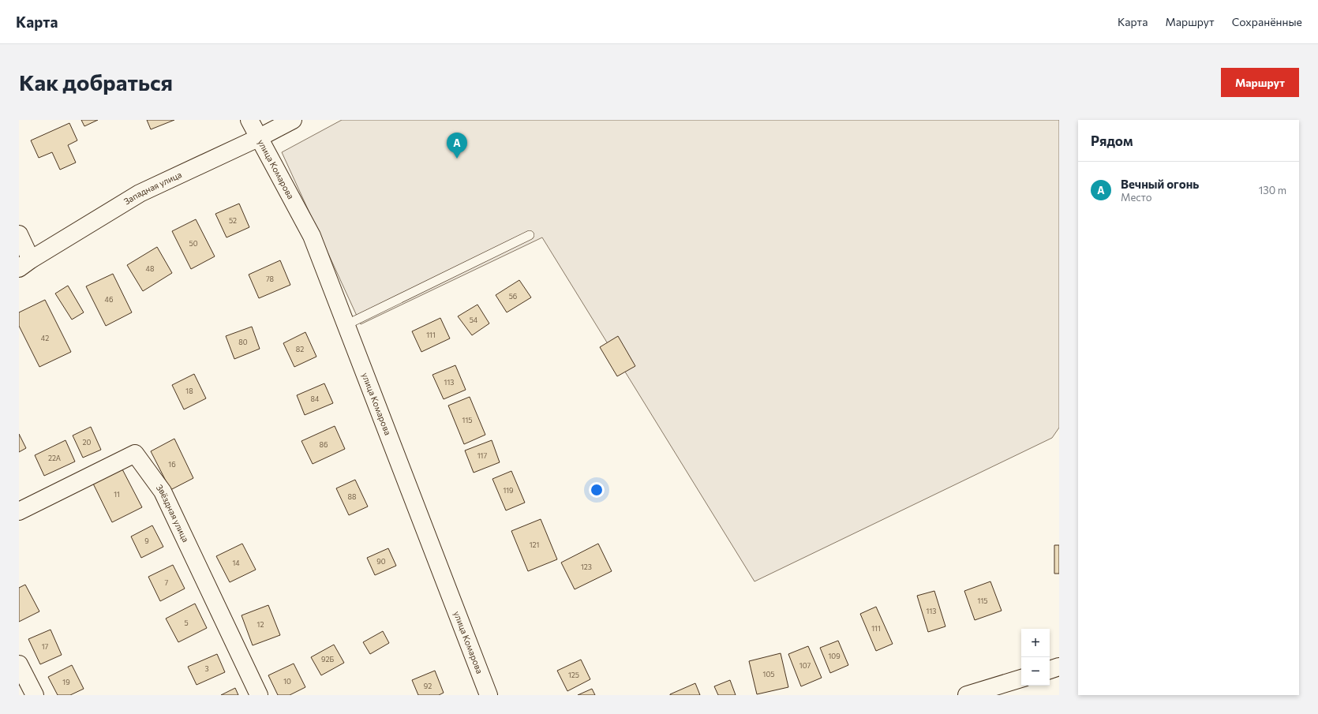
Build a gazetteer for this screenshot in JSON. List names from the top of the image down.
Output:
{
  "streets": {
    "main road": ["улица Комарова", "Западная улица", "Звёздная улица"]
  },
  "crossings": [
    ["улица Комарова", "Западная улица"]
  ],
  "house_numbers": [
    "52",
    "50",
    "48",
    "78",
    "56",
    "46",
    "54",
    "111",
    "42",
    "80",
    "82",
    "113",
    "18",
    "84",
    "115",
    "20",
    "86",
    "117",
    "22А",
    "16",
    "119",
    "11",
    "88",
    "9",
    "121",
    "90",
    "14",
    "123",
    "7",
    "115",
    "113",
    "5",
    "12",
    "111",
    "17",
    "109",
    "92Б",
    "107",
    "3",
    "105",
    "125",
    "10",
    "19",
    "92"
  ],
  "page": {
    "header": "Карта",
    "nav": ["Карта", "Маршрут", "Сохранённые"],
    "buttons": "Маршрут",
    "title": "Как добраться",
    "heading": "Рядом",
    "pins": "A",
    "list": [
      {
        "mark": "A",
        "name": "Вечный огонь",
        "note": "Место",
        "value": "130 m"
      }
    ],
    "map_buttons": ["+", "−"]
  }
}
